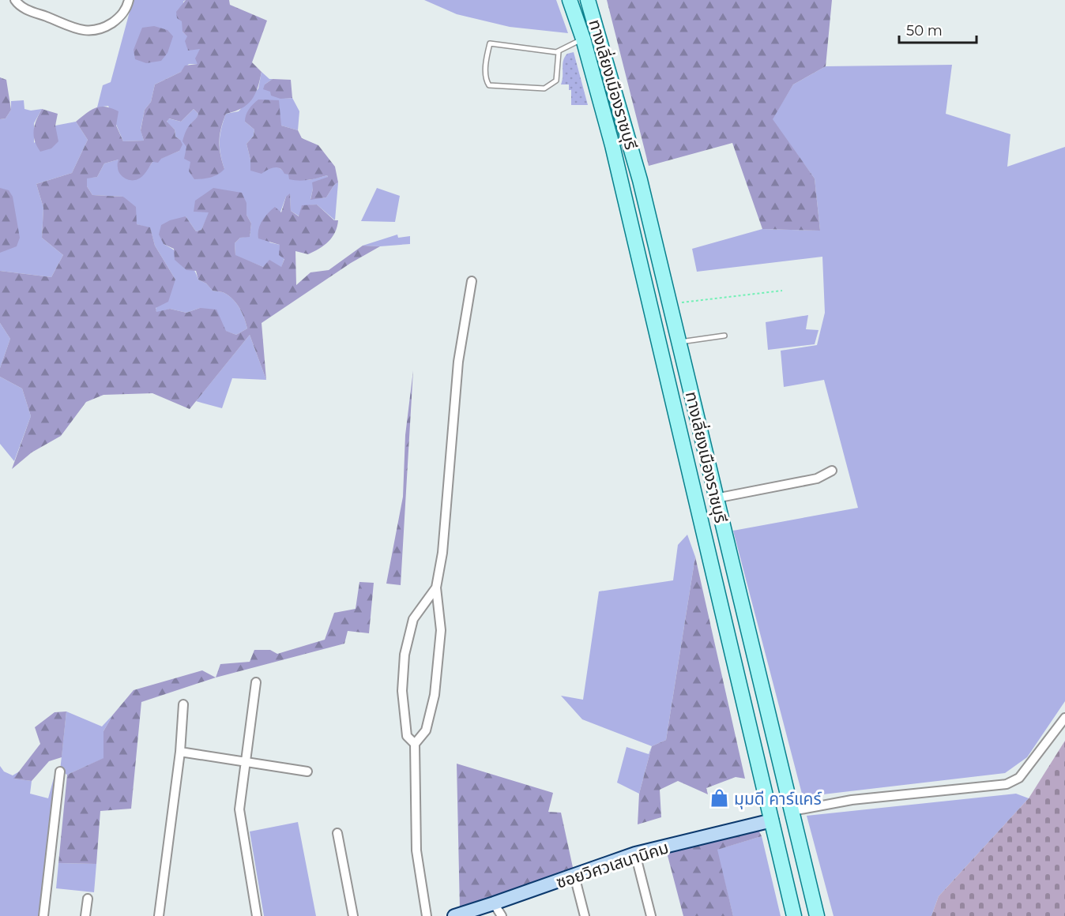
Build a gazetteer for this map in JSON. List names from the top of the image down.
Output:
{
  "streets": {
    "main road": ["ทางเลี่ยงเมืองราชบุรี"],
    "street": ["ซอยวิศวเสนานิคม"]
  },
  "crossings": [
    ["ทางเลี่ยงเมืองราชบุรี", "ซอยวิศวเสนานิคม"]
  ],
  "places": {
    "shop": ["มุมดี คาร์แคร์"]
  },
  "scale_bar": "50 m"
}
